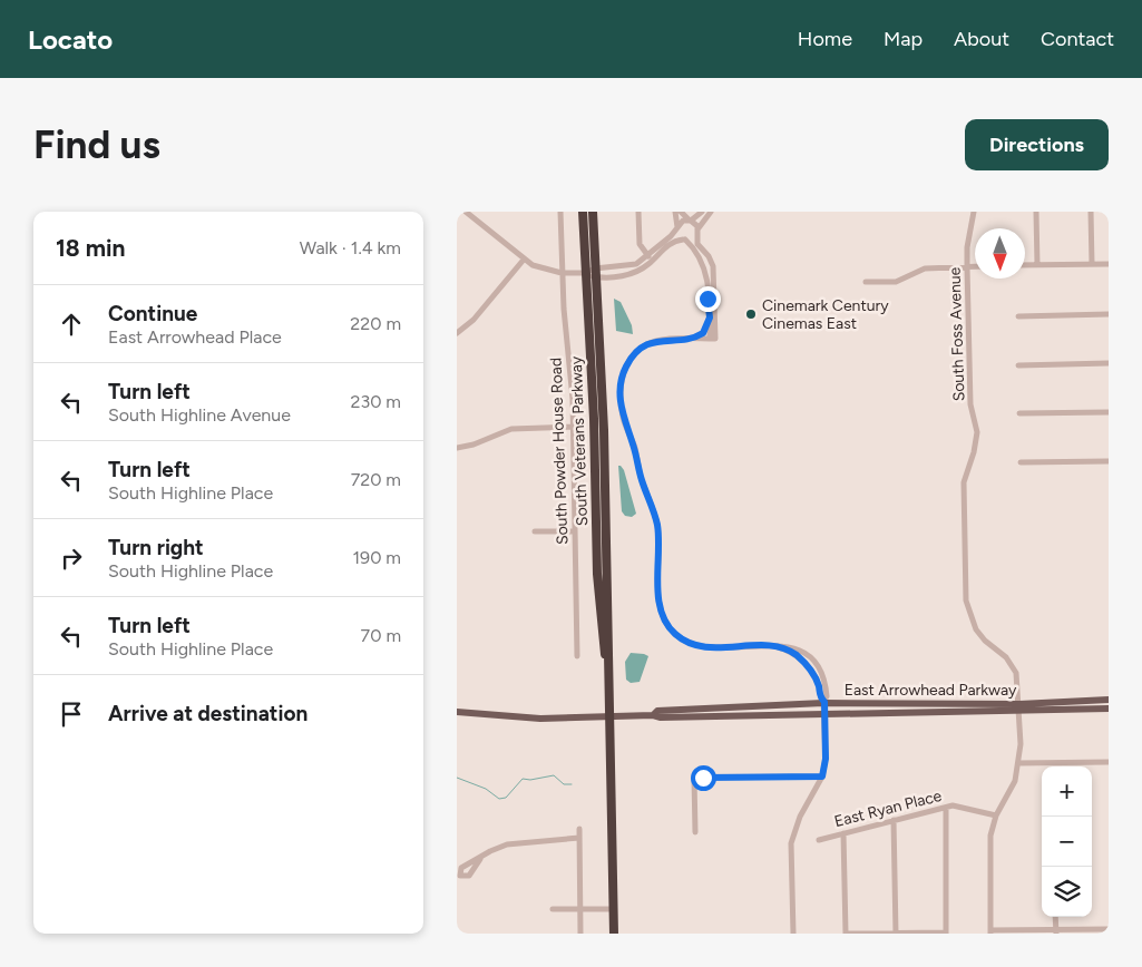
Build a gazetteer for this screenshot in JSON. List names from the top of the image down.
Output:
{
  "streets": {
    "highway": ["South Veterans Parkway"],
    "main road": ["East Arrowhead Parkway"],
    "street": ["South Foss Avenue", "South Powder House Road", "East Ryan Place"]
  },
  "crossings": [
    ["South Foss Avenue", "East Arrowhead Parkway"],
    ["South Foss Avenue", "East Ryan Place"],
    ["South Veterans Parkway", "East Arrowhead Parkway"]
  ],
  "places": ["Cinemark Century Cinemas East"],
  "north": "bottom",
  "page": {
    "header": "Locato",
    "nav": [
      "Home",
      "Map",
      "About",
      "Contact"
    ],
    "buttons": "Directions",
    "title": "Find us",
    "heading": ["18 min", "Walk · 1.4 km"],
    "list": [
      ["Continue", "East Arrowhead Place", "220 m"],
      ["Turn left", "South Highline Avenue", "230 m"],
      ["Turn left", "South Highline Place", "720 m"],
      ["Turn right", "South Highline Place", "190 m"],
      ["Turn left", "South Highline Place", "70 m"],
      "Arrive at destination"
    ],
    "map_buttons": ["+", "−"]
  }
}
